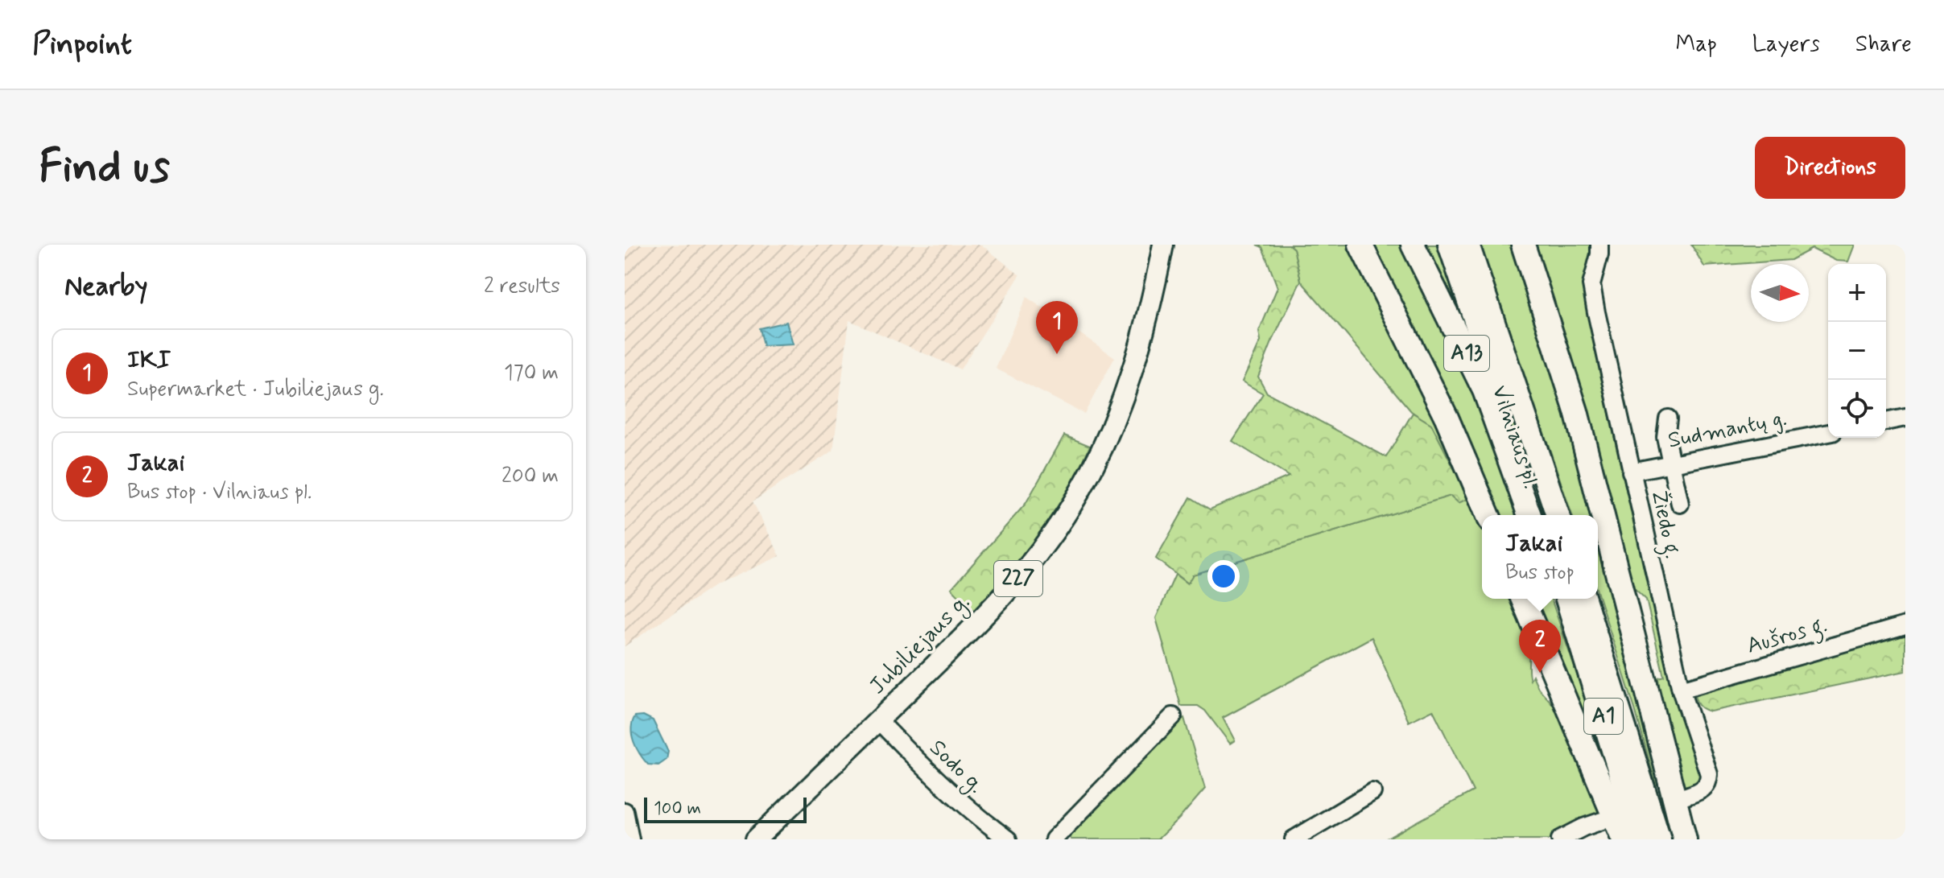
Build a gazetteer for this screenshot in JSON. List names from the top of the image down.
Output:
{
  "streets": {
    "highway": ["A13", "Vilniaus pl.", "A1"],
    "main road": ["227", "Jubiliejaus g."],
    "street": [
      "Sudmantų g.",
      "Žiedo g.",
      "Aušros g.",
      "Sodo g."
    ]
  },
  "crossings": [
    ["A13", "Vilniaus pl."],
    ["Sudmantų g.", "Žiedo g."],
    ["Žiedo g.", "Aušros g."],
    ["Jubiliejaus g.", "Sodo g."]
  ],
  "scale_bar": "100 m",
  "north": "right",
  "page": {
    "header": "Pinpoint",
    "nav": ["Map", "Layers", "Share"],
    "buttons": "Directions",
    "title": "Find us",
    "heading": ["Nearby", "2 results"],
    "map_buttons": ["+", "−"],
    "pins": ["1", "2"],
    "list": [
      {
        "mark": "1",
        "name": "IKI",
        "note": "Supermarket · Jubiliejaus g.",
        "value": "170 m"
      },
      {
        "mark": "2",
        "name": "Jakai",
        "note": "Bus stop · Vilniaus pl.",
        "value": "200 m"
      }
    ],
    "popup": ["Jakai", "Bus stop"],
    "scale": "100 m"
  }
}
